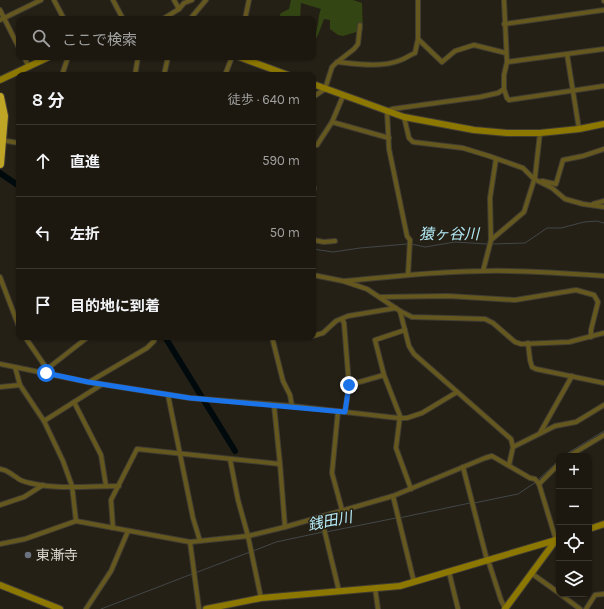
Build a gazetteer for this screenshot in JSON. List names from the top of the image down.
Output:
{
  "water": ["猿ヶ谷川", "銭田川"],
  "places": ["東漸寺"],
  "page": {
    "search": "ここで検索",
    "heading": ["8 分", "徒歩 · 640 m"],
    "list": [
      ["直進", "590 m"],
      ["左折", "50 m"],
      "目的地に到着"
    ],
    "map_buttons": ["+", "−"]
  }
}
